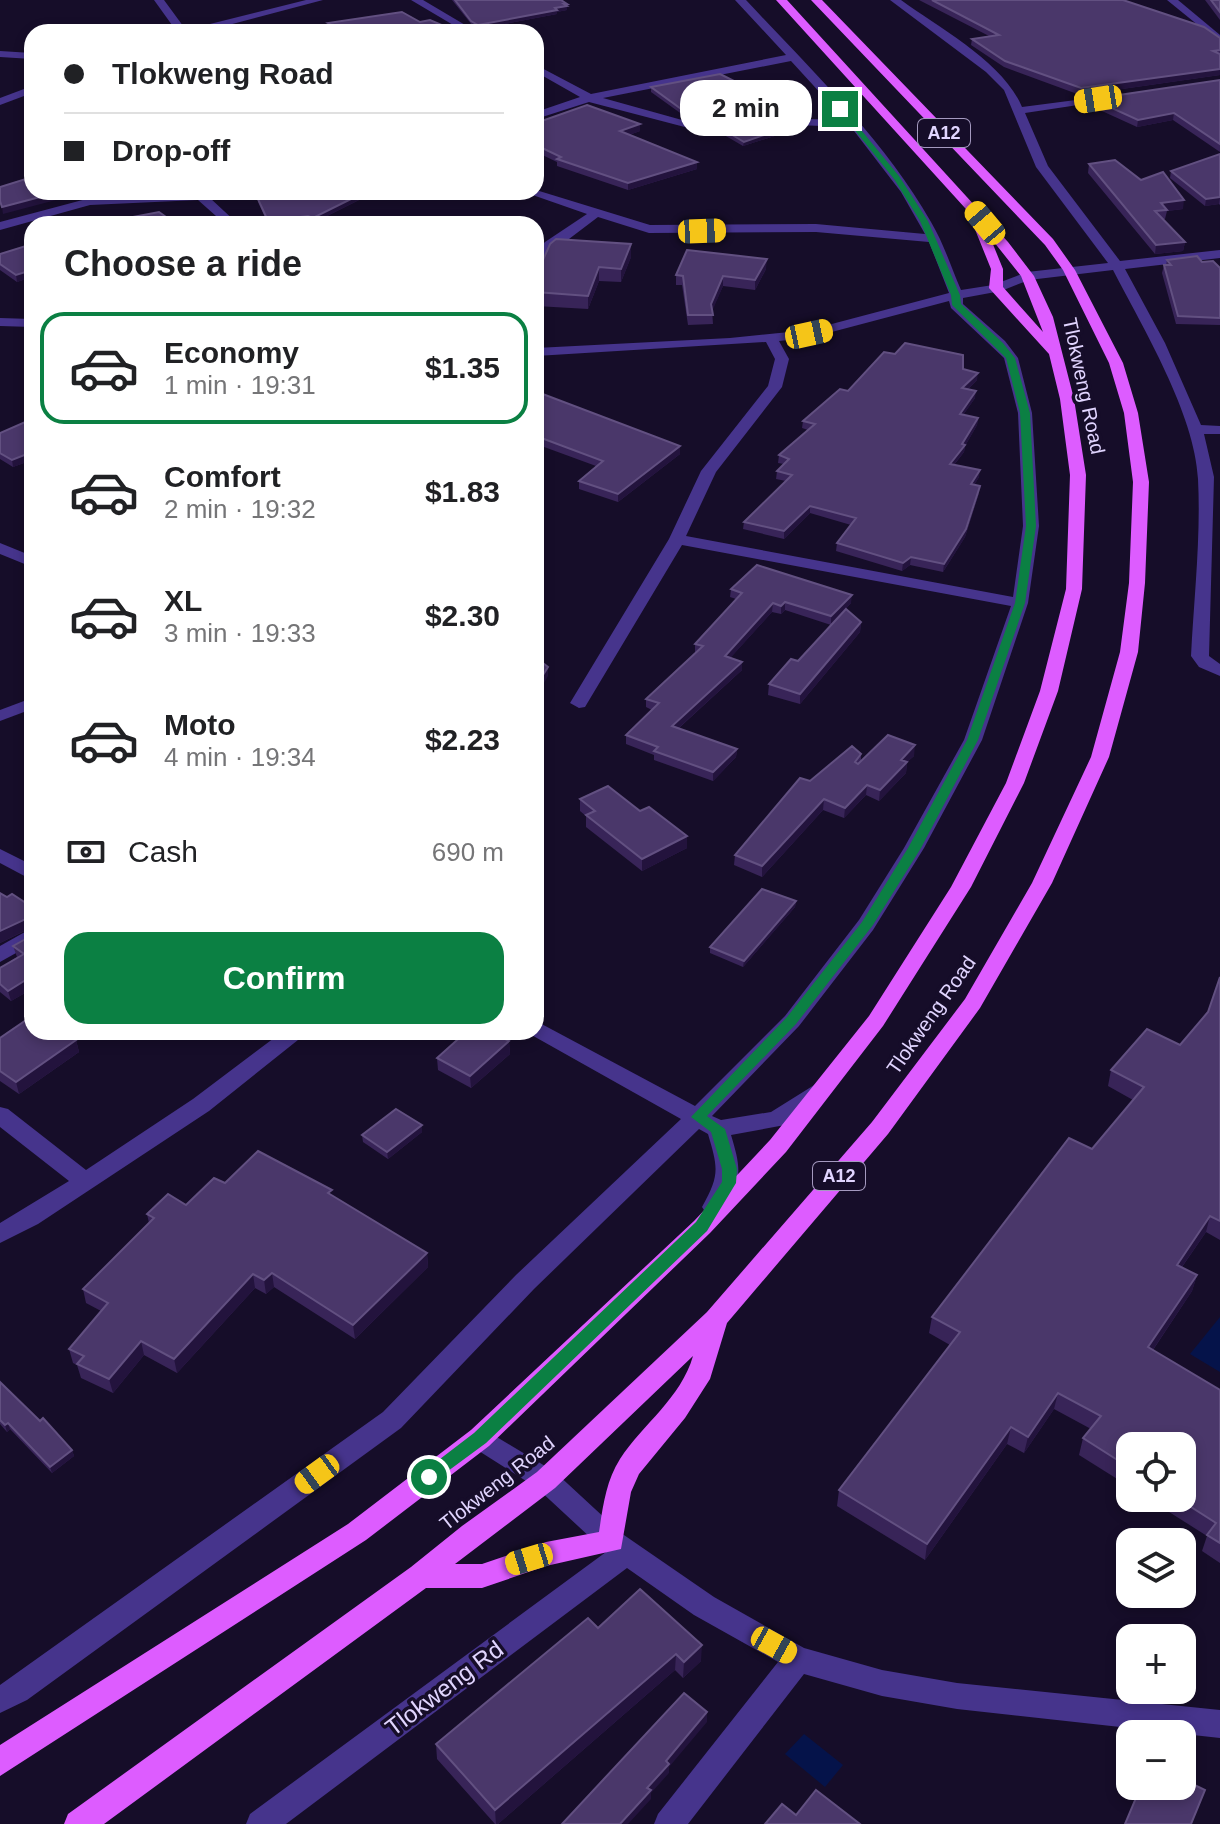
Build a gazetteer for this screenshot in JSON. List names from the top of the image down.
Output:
{
  "streets": {
    "main road": ["A12", "Tlokweng Road"],
    "street": ["Tlokweng Rd"]
  },
  "page": {
    "banner": ["Tlokweng Road", "Drop-off"],
    "bubble": "2 min",
    "heading": "Choose a ride",
    "list": [
      {
        "name": "Economy",
        "note": "1 min · 19:31",
        "value": "$1.35"
      },
      {
        "name": "Comfort",
        "note": "2 min · 19:32",
        "value": "$1.83"
      },
      {
        "name": "XL",
        "note": "3 min · 19:33",
        "value": "$2.30"
      },
      {
        "name": "Moto",
        "note": "4 min · 19:34",
        "value": "$2.23"
      }
    ],
    "pay": ["Cash", "690 m"],
    "buttons": "Confirm",
    "map_buttons": ["+", "−"]
  }
}
